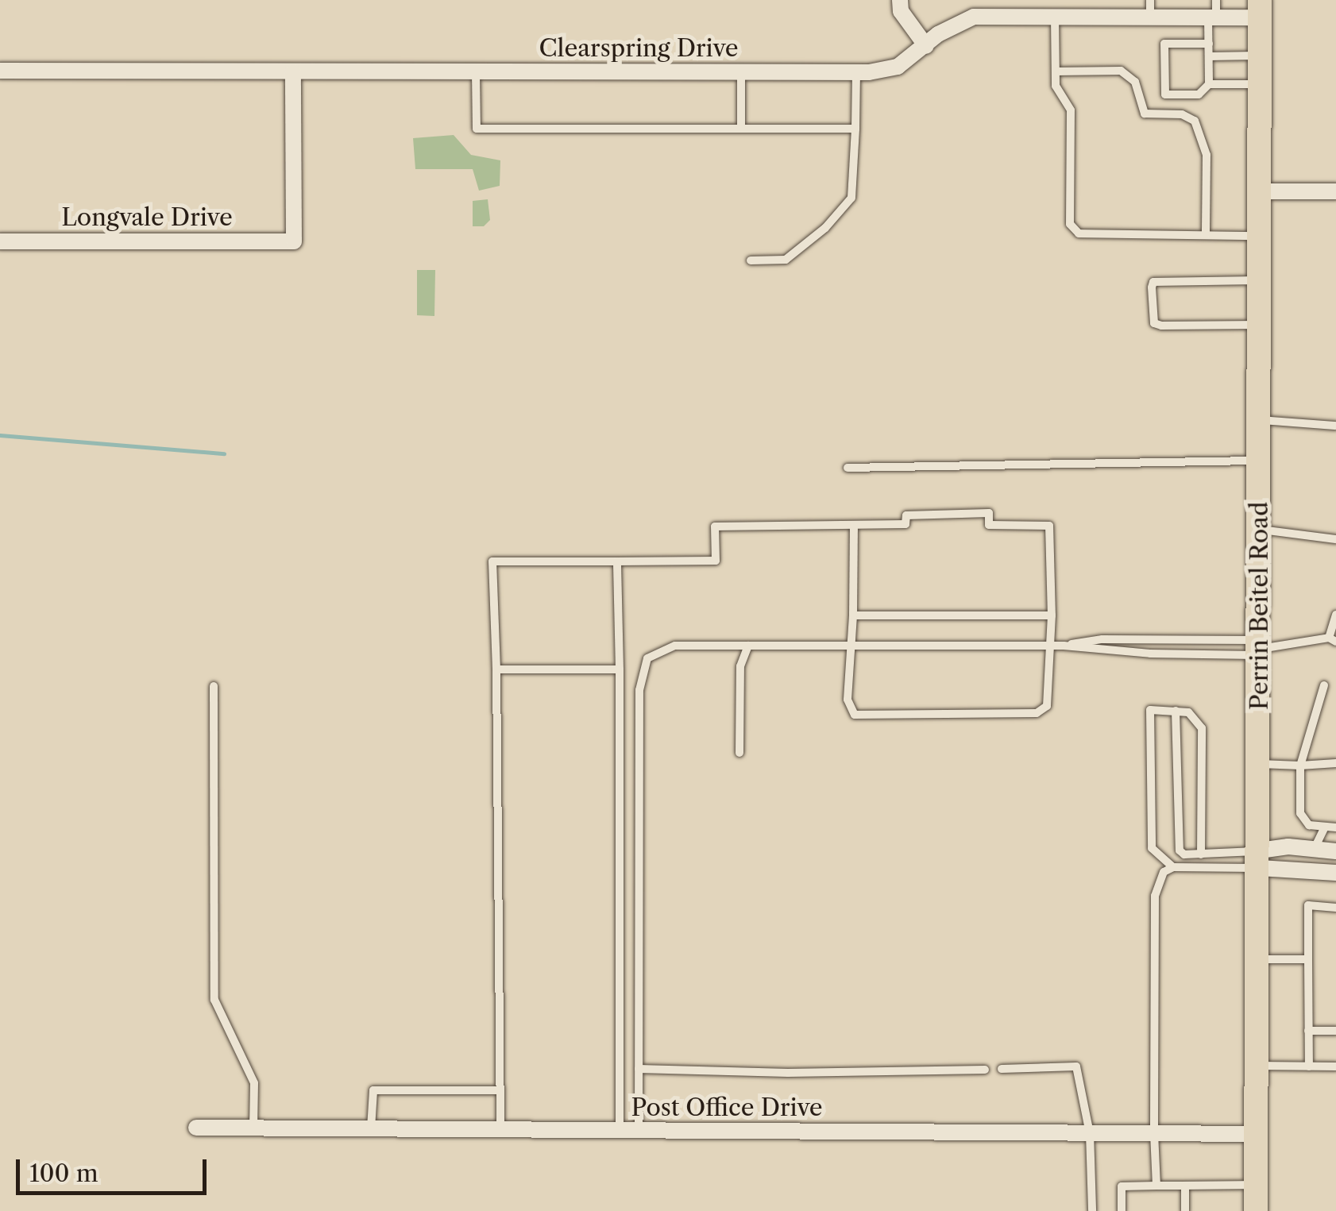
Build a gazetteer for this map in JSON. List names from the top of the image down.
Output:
{
  "streets": {
    "main road": ["Perrin Beitel Road"],
    "street": ["Clearspring Drive", "Longvale Drive", "Post Office Drive"]
  },
  "crossings": [
    ["Clearspring Drive", "Longvale Drive"],
    ["Clearspring Drive", "Perrin Beitel Road"],
    ["Perrin Beitel Road", "Post Office Drive"]
  ],
  "scale_bar": "100 m"
}
